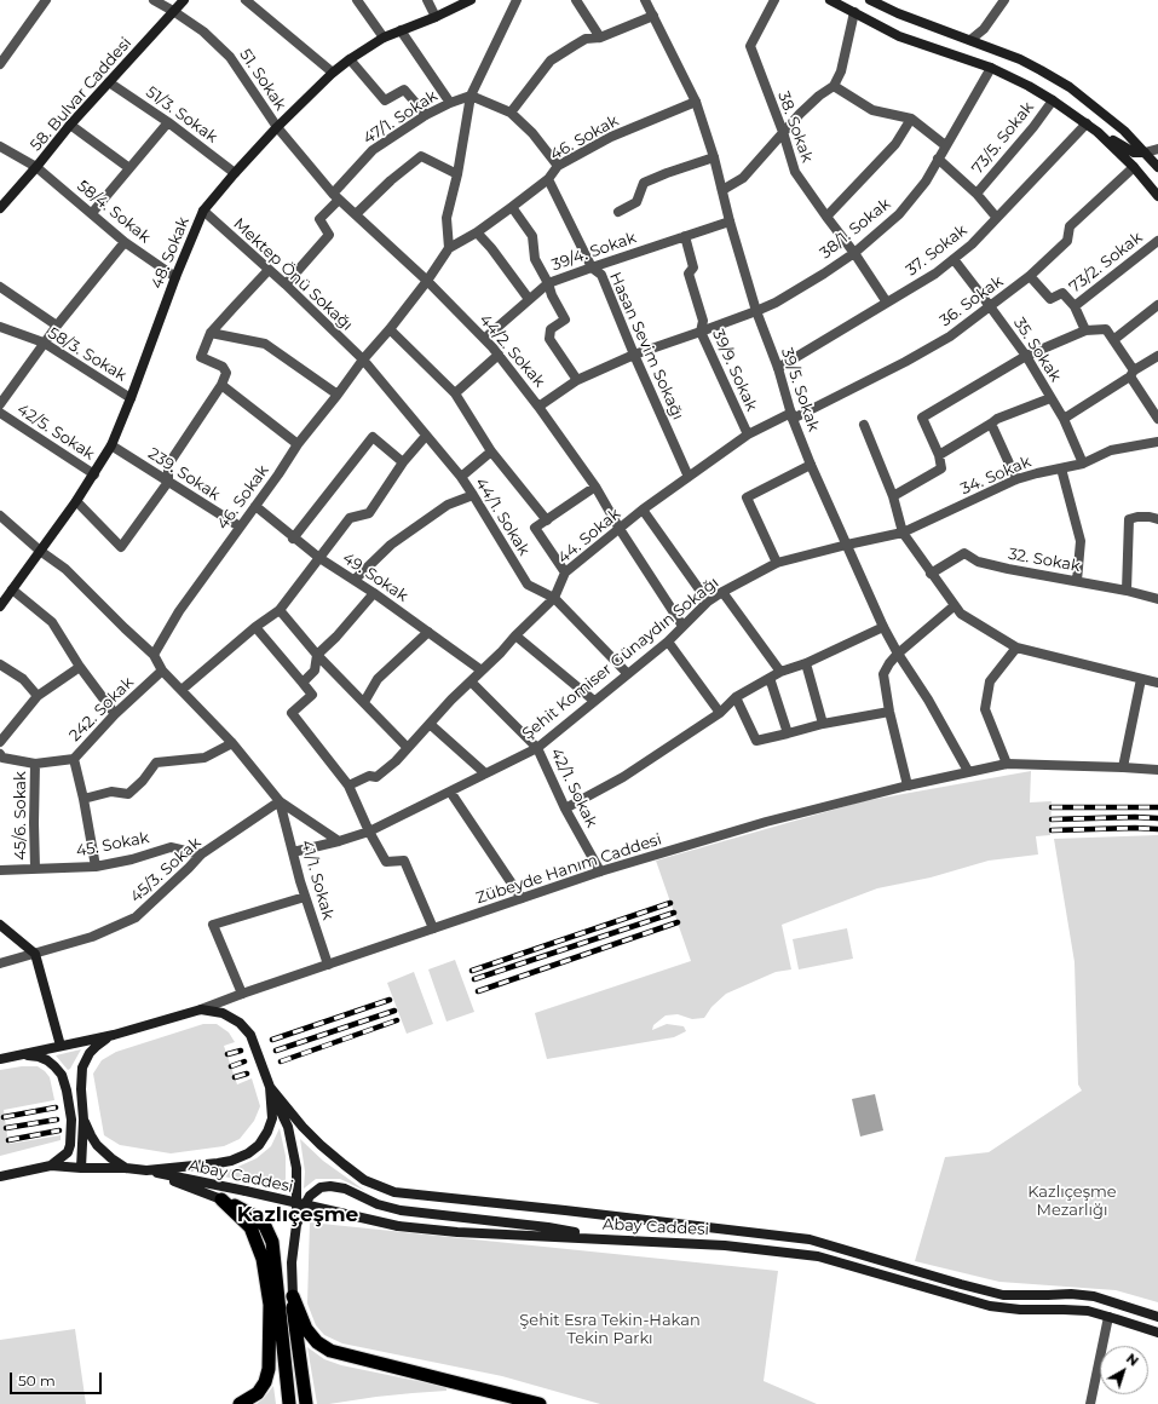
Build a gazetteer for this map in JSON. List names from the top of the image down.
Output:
{
  "streets": {
    "main road": [
      "58. Bulvar Caddesi",
      "48. Sokak",
      "Zübeyde Hanım Caddesi",
      "Abay Caddesi"
    ],
    "street": [
      "51. Sokak",
      "51/3. Sokak",
      "47/1. Sokak",
      "38. Sokak",
      "46. Sokak",
      "73/5. Sokak",
      "58/4. Sokak",
      "38/1. Sokak",
      "37. Sokak",
      "39/4. Sokak",
      "73/2. Sokak",
      "Mektep Önü Sokağı",
      "36. Sokak",
      "Hasan Sevim Sokağı",
      "35. Sokak",
      "44/2. Sokak",
      "58/3. Sokak",
      "39/9. Sokak",
      "39/5. Sokak",
      "42/5. Sokak",
      "239. Sokak",
      "34. Sokak",
      "44/1. Sokak",
      "44. Sokak",
      "32. Sokak",
      "49. Sokak",
      "Şehit Komiser Günaydın Sokağı",
      "242. Sokak",
      "42/1. Sokak",
      "45/6. Sokak",
      "45. Sokak",
      "45/3. Sokak",
      "41/1. Sokak"
    ]
  },
  "crossings": [
    ["51. Sokak", "58. Bulvar Caddesi"],
    ["51. Sokak", "48. Sokak"],
    ["51. Sokak", "44/2. Sokak"],
    ["58. Bulvar Caddesi", "51/3. Sokak"],
    ["58. Bulvar Caddesi", "58/4. Sokak"],
    ["51/3. Sokak", "48. Sokak"],
    ["47/1. Sokak", "Mektep Önü Sokağı"],
    ["47/1. Sokak", "44/2. Sokak"],
    ["38. Sokak", "38/1. Sokak"],
    ["38. Sokak", "37. Sokak"],
    ["46. Sokak", "Mektep Önü Sokağı"],
    ["46. Sokak", "Hasan Sevim Sokağı"],
    ["46. Sokak", "44/2. Sokak"],
    ["46. Sokak", "39/5. Sokak"],
    ["46. Sokak", "239. Sokak"],
    ["46. Sokak", "44/1. Sokak"],
    ["46. Sokak", "49. Sokak"],
    ["58/4. Sokak", "48. Sokak"],
    ["38/1. Sokak", "Hasan Sevim Sokağı"],
    ["38/1. Sokak", "44/2. Sokak"],
    ["38/1. Sokak", "39/9. Sokak"],
    ["38/1. Sokak", "39/5. Sokak"],
    ["37. Sokak", "35. Sokak"],
    ["37. Sokak", "39/5. Sokak"],
    ["39/4. Sokak", "Hasan Sevim Sokağı"],
    ["39/4. Sokak", "44/2. Sokak"],
    ["39/4. Sokak", "39/9. Sokak"],
    ["39/4. Sokak", "39/5. Sokak"],
    ["48. Sokak", "Mektep Önü Sokağı"],
    ["48. Sokak", "44/2. Sokak"],
    ["48. Sokak", "58/3. Sokak"],
    ["48. Sokak", "42/5. Sokak"],
    ["48. Sokak", "239. Sokak"],
    ["73/2. Sokak", "36. Sokak"],
    ["Mektep Önü Sokağı", "44/1. Sokak"],
    ["36. Sokak", "35. Sokak"],
    ["36. Sokak", "39/5. Sokak"],
    ["36. Sokak", "44. Sokak"],
    ["Hasan Sevim Sokağı", "44. Sokak"],
    ["35. Sokak", "34. Sokak"],
    ["44/2. Sokak", "44. Sokak"],
    ["44/2. Sokak", "Şehit Komiser Günaydın Sokağı"],
    ["39/9. Sokak", "44. Sokak"],
    ["39/5. Sokak", "34. Sokak"],
    ["39/5. Sokak", "44. Sokak"],
    ["39/5. Sokak", "Şehit Komiser Günaydın Sokağı"],
    ["39/5. Sokak", "Zübeyde Hanım Caddesi"],
    ["34. Sokak", "Şehit Komiser Günaydın Sokağı"],
    ["44/1. Sokak", "44. Sokak"],
    ["44/1. Sokak", "Şehit Komiser Günaydın Sokağı"],
    ["44. Sokak", "49. Sokak"],
    ["44. Sokak", "42/1. Sokak"],
    ["Şehit Komiser Günaydın Sokağı", "42/1. Sokak"],
    ["Şehit Komiser Günaydın Sokağı", "41/1. Sokak"],
    ["242. Sokak", "45/6. Sokak"],
    ["42/1. Sokak", "Zübeyde Hanım Caddesi"],
    ["45/6. Sokak", "45. Sokak"],
    ["45. Sokak", "45/3. Sokak"],
    ["Zübeyde Hanım Caddesi", "41/1. Sokak"],
    ["Zübeyde Hanım Caddesi", "Abay Caddesi"],
    ["45/3. Sokak", "41/1. Sokak"]
  ],
  "districts": ["Kazlıçeşme"],
  "parks": ["Kazlıçeşme Mezarlığı", "Şehit Esra Tekin-Hakan Tekin Parkı"],
  "scale_bar": "50 m",
  "north": "top right"
}
